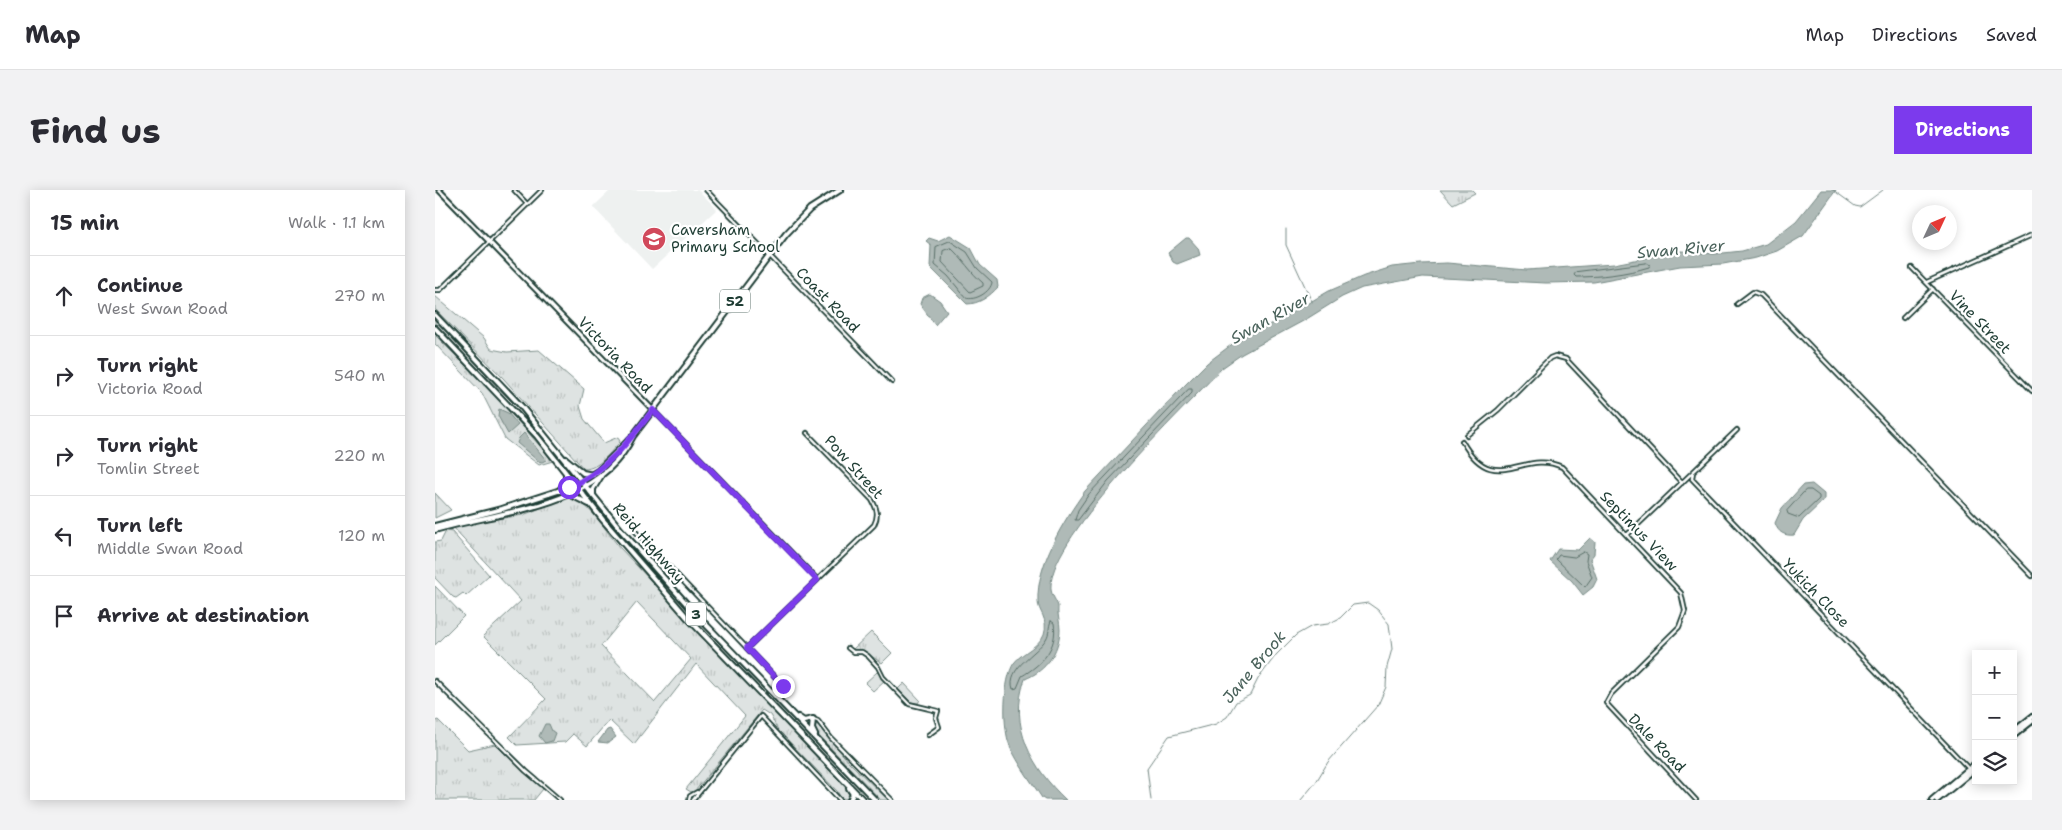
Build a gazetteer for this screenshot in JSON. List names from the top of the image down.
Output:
{
  "streets": {
    "main road": ["52", "Reid Highway", "3"],
    "street": [
      "Coast Road",
      "Vine Street",
      "Victoria Road",
      "Pow Street",
      "Septimus View",
      "Yukich Close",
      "Dale Road"
    ]
  },
  "crossings": [
    ["Coast Road", "52"],
    ["52", "Victoria Road"],
    ["52", "Reid Highway"],
    ["Victoria Road", "Pow Street"],
    ["Septimus View", "Dale Road"]
  ],
  "water": ["Swan River", "Jane Brook"],
  "places": {
    "school or university": ["Caversham Primary School"]
  },
  "north": "top right",
  "page": {
    "header": "Map",
    "nav": ["Map", "Directions", "Saved"],
    "buttons": "Directions",
    "title": "Find us",
    "heading": ["15 min", "Walk · 1.1 km"],
    "list": [
      ["Continue", "West Swan Road", "270 m"],
      ["Turn right", "Victoria Road", "540 m"],
      ["Turn right", "Tomlin Street", "220 m"],
      ["Turn left", "Middle Swan Road", "120 m"],
      "Arrive at destination"
    ],
    "map_buttons": ["+", "−"]
  }
}
